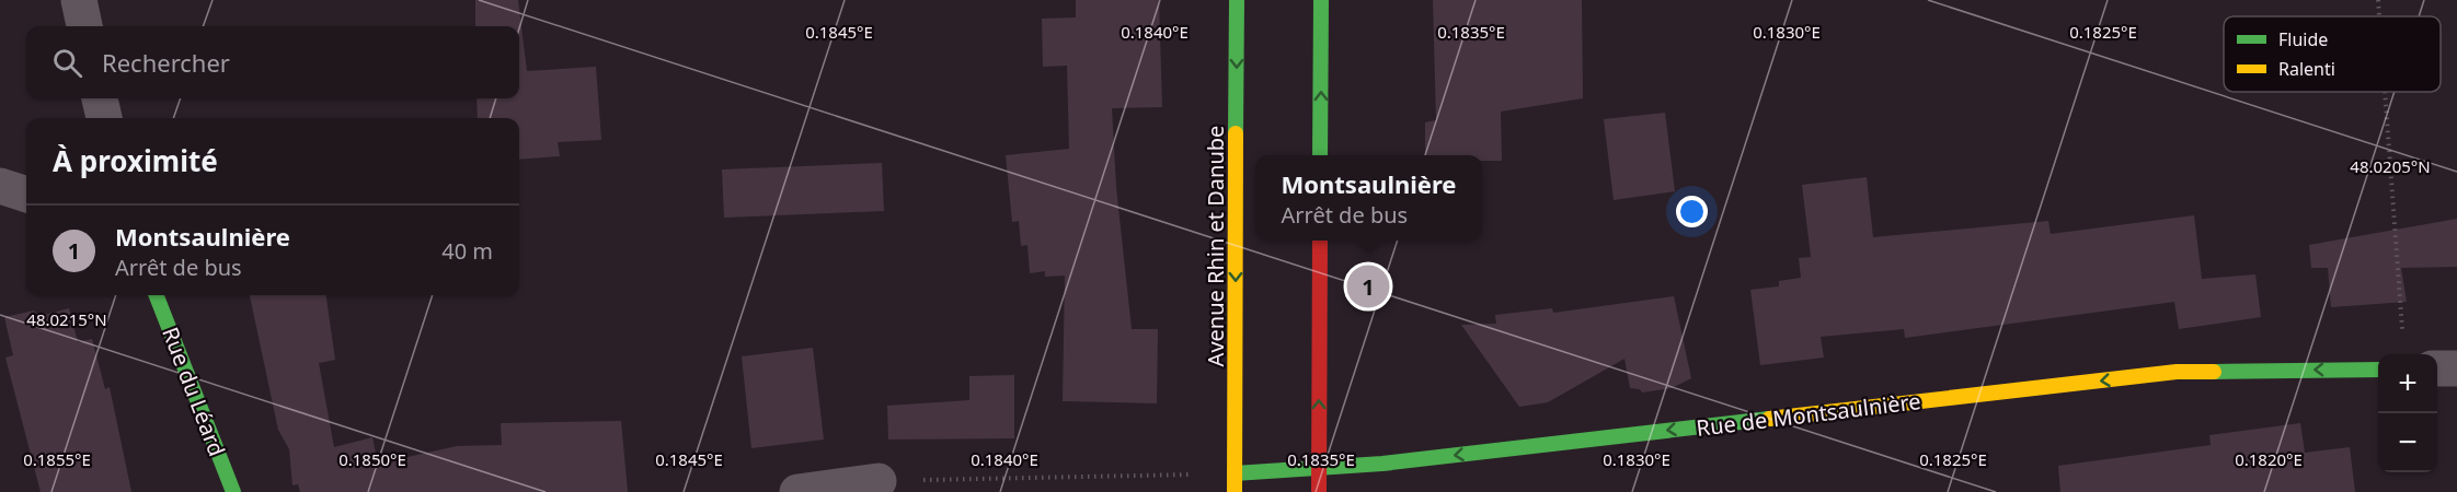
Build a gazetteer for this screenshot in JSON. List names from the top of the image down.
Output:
{
  "streets": {
    "street": ["Avenue Rhin et Danube", "Rue du Léard", "Rue de Montsaulnière"]
  },
  "crossings": [
    ["Avenue Rhin et Danube", "Rue de Montsaulnière"]
  ],
  "one_way": ["Rue de Montsaulnière"],
  "legend": ["Fluide", "Ralenti"],
  "page": {
    "search": "Rechercher",
    "heading": "À proximité",
    "popup": ["Montsaulnière", "Arrêt de bus"],
    "list": [
      {
        "mark": "1",
        "name": "Montsaulnière",
        "note": "Arrêt de bus",
        "value": "40 m"
      }
    ],
    "pins": "1",
    "map_buttons": ["+", "−"]
  },
  "coordinates": [
    "0.1845°E",
    "0.1840°E",
    "0.1835°E",
    "0.1830°E",
    "0.1825°E",
    "48.0205°N",
    "48.0215°N",
    "0.1855°E",
    "0.1850°E",
    "0.1820°E"
  ]
}
